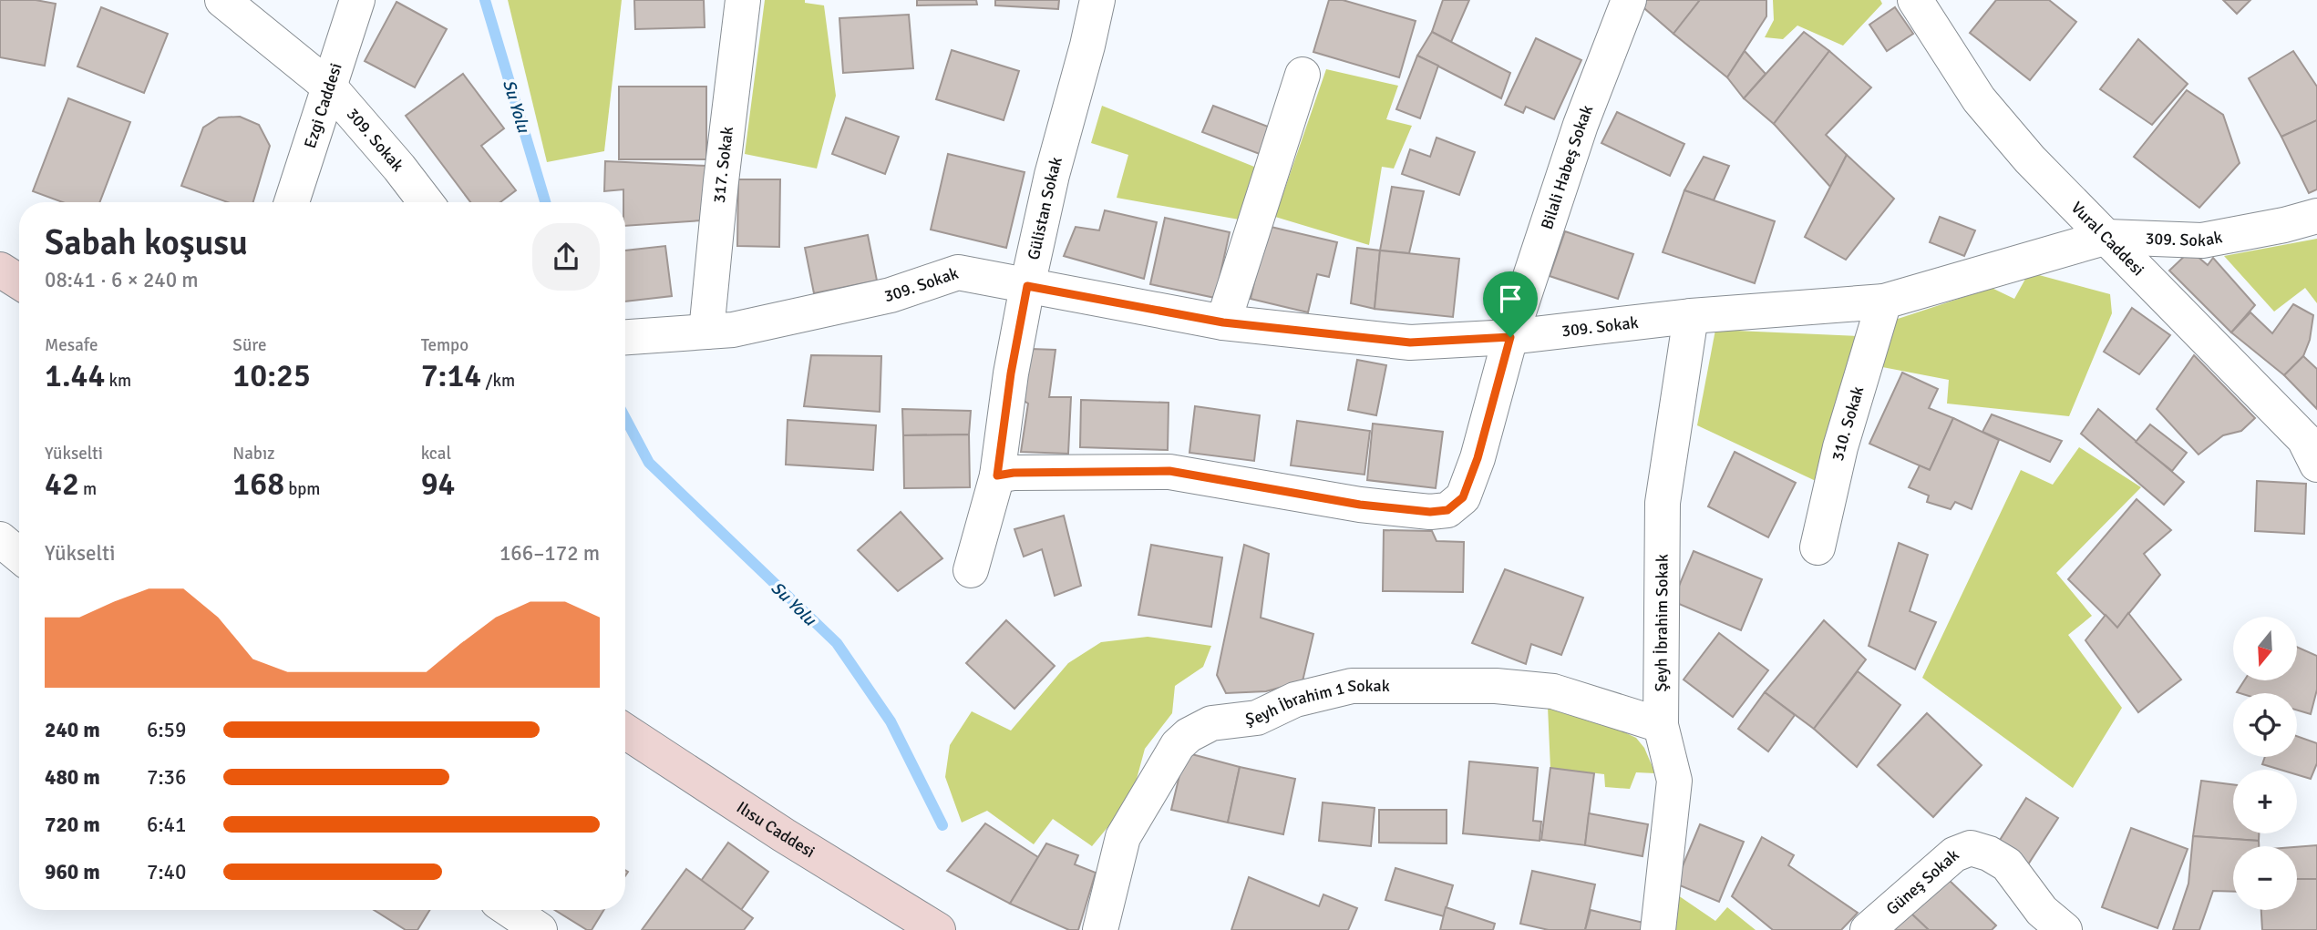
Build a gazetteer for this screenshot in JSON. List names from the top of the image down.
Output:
{
  "streets": {
    "main road": ["Ilısu Caddesi"],
    "street": [
      "Ezgi Caddesi",
      "309. Sokak",
      "317. Sokak",
      "Bilali Habeş Sokak",
      "Gülistan Sokak",
      "Vural Caddesi",
      "310. Sokak",
      "Şeyh İbrahim Sokak",
      "Şeyh İbrahim 1 Sokak",
      "Güneş Sokak"
    ]
  },
  "crossings": [
    ["Ezgi Caddesi", "309. Sokak"],
    ["309. Sokak", "317. Sokak"],
    ["309. Sokak", "Bilali Habeş Sokak"],
    ["309. Sokak", "Gülistan Sokak"],
    ["309. Sokak", "Vural Caddesi"],
    ["309. Sokak", "310. Sokak"],
    ["309. Sokak", "Şeyh İbrahim Sokak"],
    ["Bilali Habeş Sokak", "Gülistan Sokak"],
    ["Şeyh İbrahim Sokak", "Şeyh İbrahim 1 Sokak"]
  ],
  "water": ["Su Yolu"],
  "north": "bottom",
  "page": {
    "heading": ["Sabah koşusu", "08:41 · 6 × 240 m"],
    "stats": [
      ["Mesafe", "1.44 km"],
      ["Süre", "10:25"],
      ["Tempo", "7:14 /km"],
      ["Yükselti", "42 m"],
      ["Nabız", "168 bpm"],
      ["kcal", "94"]
    ],
    "chart": ["Yükselti", "166–172 m"],
    "map_buttons": ["+", "−"],
    "list": [
      {
        "name": "240 m",
        "note": "6:59"
      },
      {
        "name": "480 m",
        "note": "7:36"
      },
      {
        "name": "720 m",
        "note": "6:41"
      },
      {
        "name": "960 m",
        "note": "7:40"
      }
    ]
  }
}
